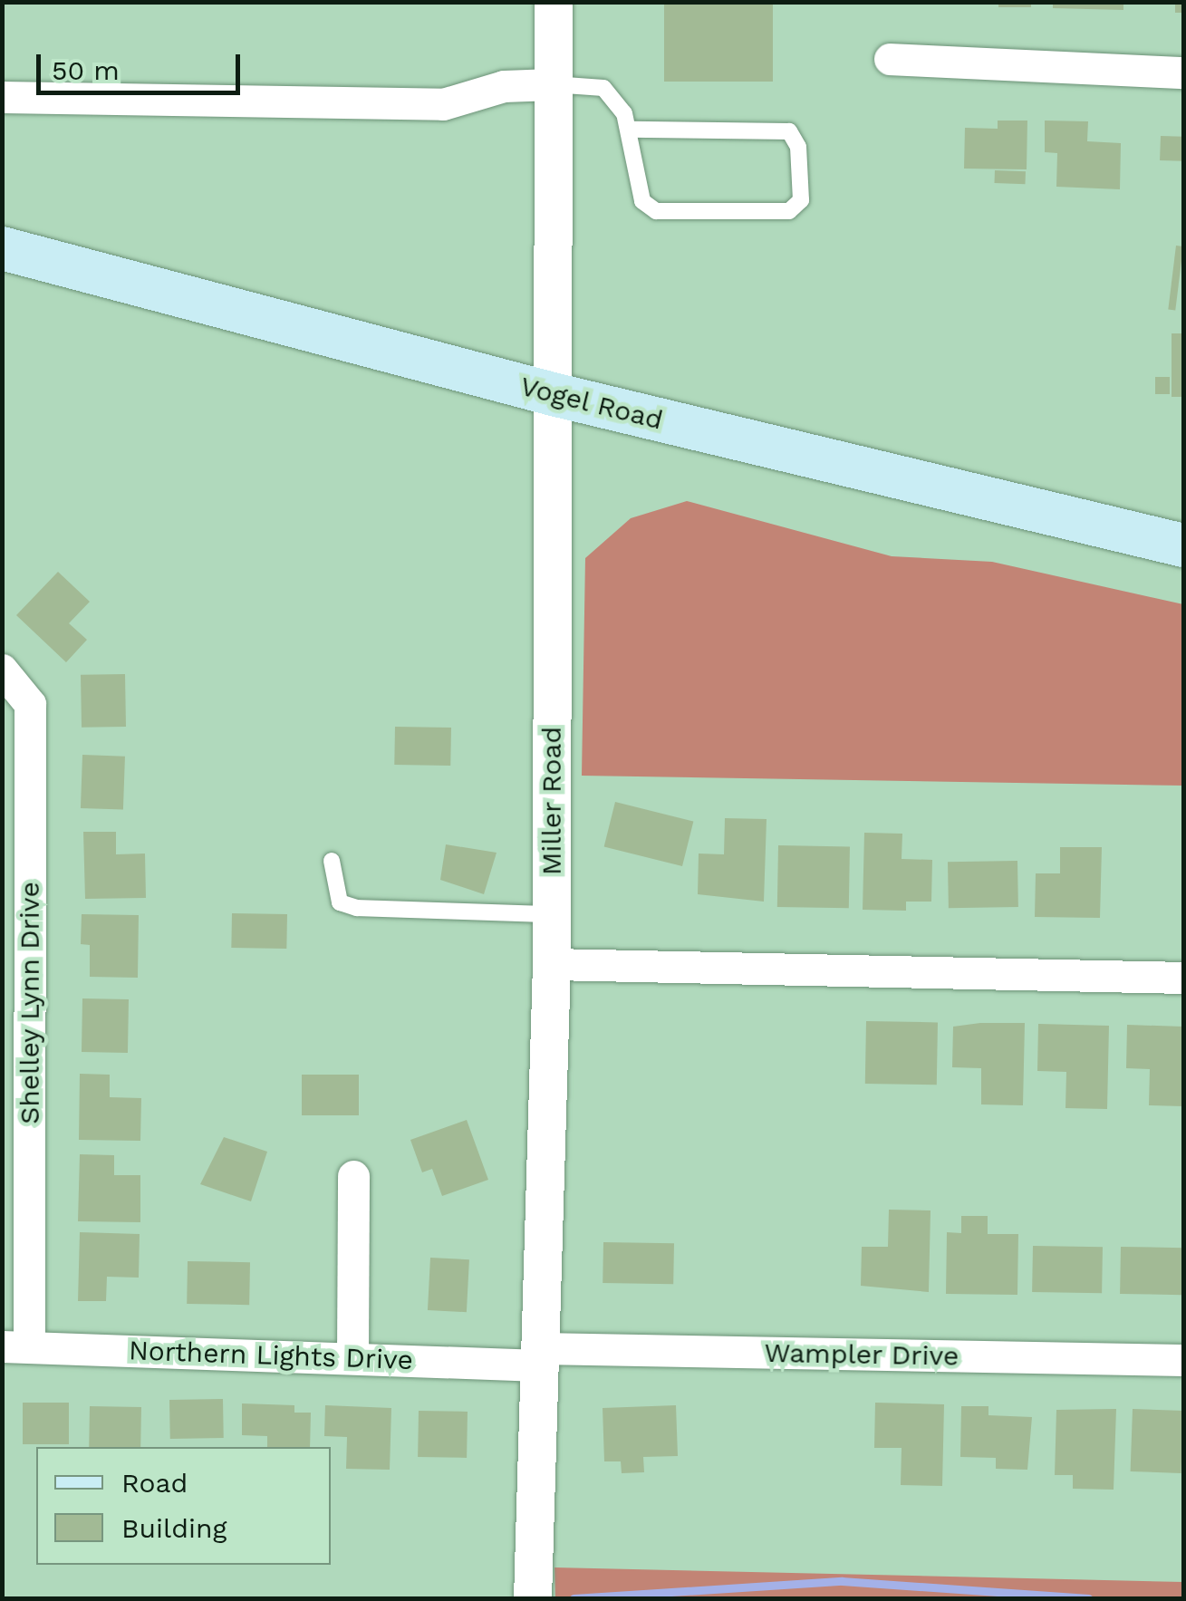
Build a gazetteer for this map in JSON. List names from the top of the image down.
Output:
{
  "streets": {
    "main road": ["Vogel Road"],
    "street": [
      "Miller Road",
      "Shelley Lynn Drive",
      "Wampler Drive",
      "Northern Lights Drive"
    ]
  },
  "crossings": [
    ["Vogel Road", "Miller Road"],
    ["Miller Road", "Wampler Drive"],
    ["Miller Road", "Northern Lights Drive"],
    ["Shelley Lynn Drive", "Northern Lights Drive"],
    ["Wampler Drive", "Northern Lights Drive"]
  ],
  "legend": ["Road", "Building"],
  "scale_bar": "50 m"
}
